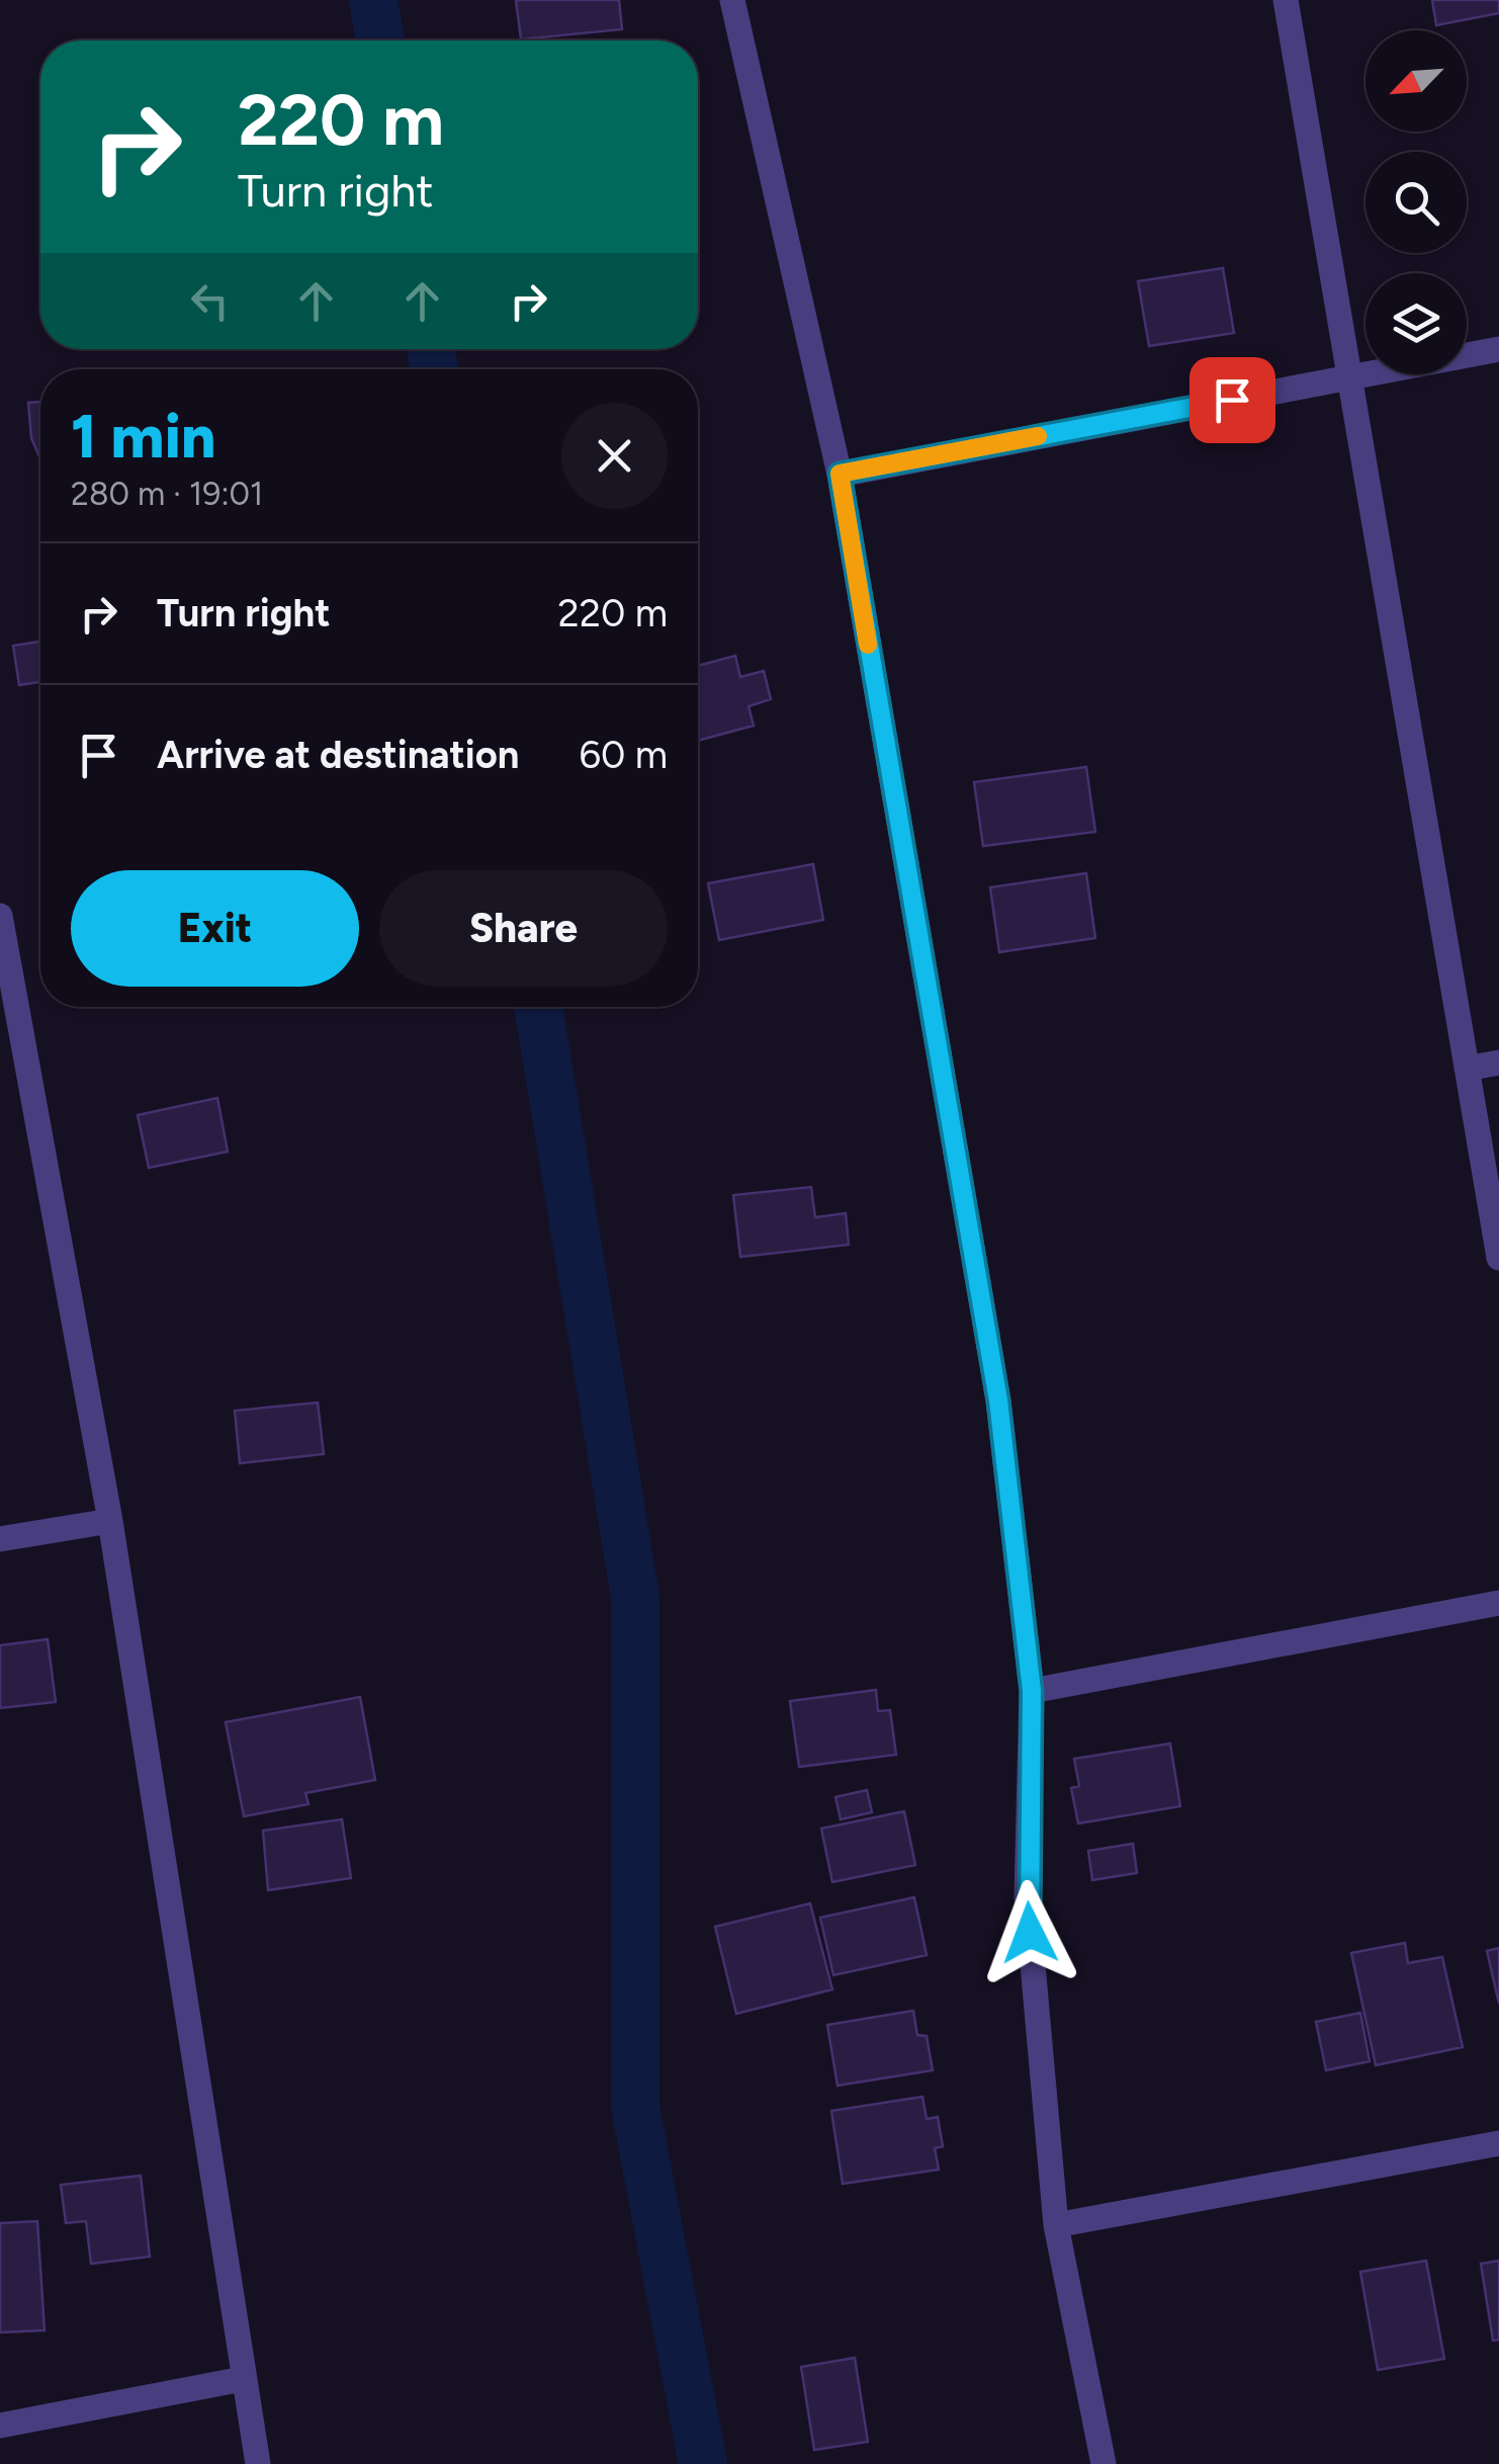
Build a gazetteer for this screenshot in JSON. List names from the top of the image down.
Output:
{
  "north": "bottom left",
  "page": {
    "turn": ["220 m", "Turn right"],
    "heading": ["1 min", "280 m · 19:01"],
    "list": [
      {
        "name": "Turn right",
        "value": "220 m"
      },
      {
        "name": "Arrive at destination",
        "value": "60 m"
      }
    ],
    "buttons": ["Exit", "Share"]
  }
}
